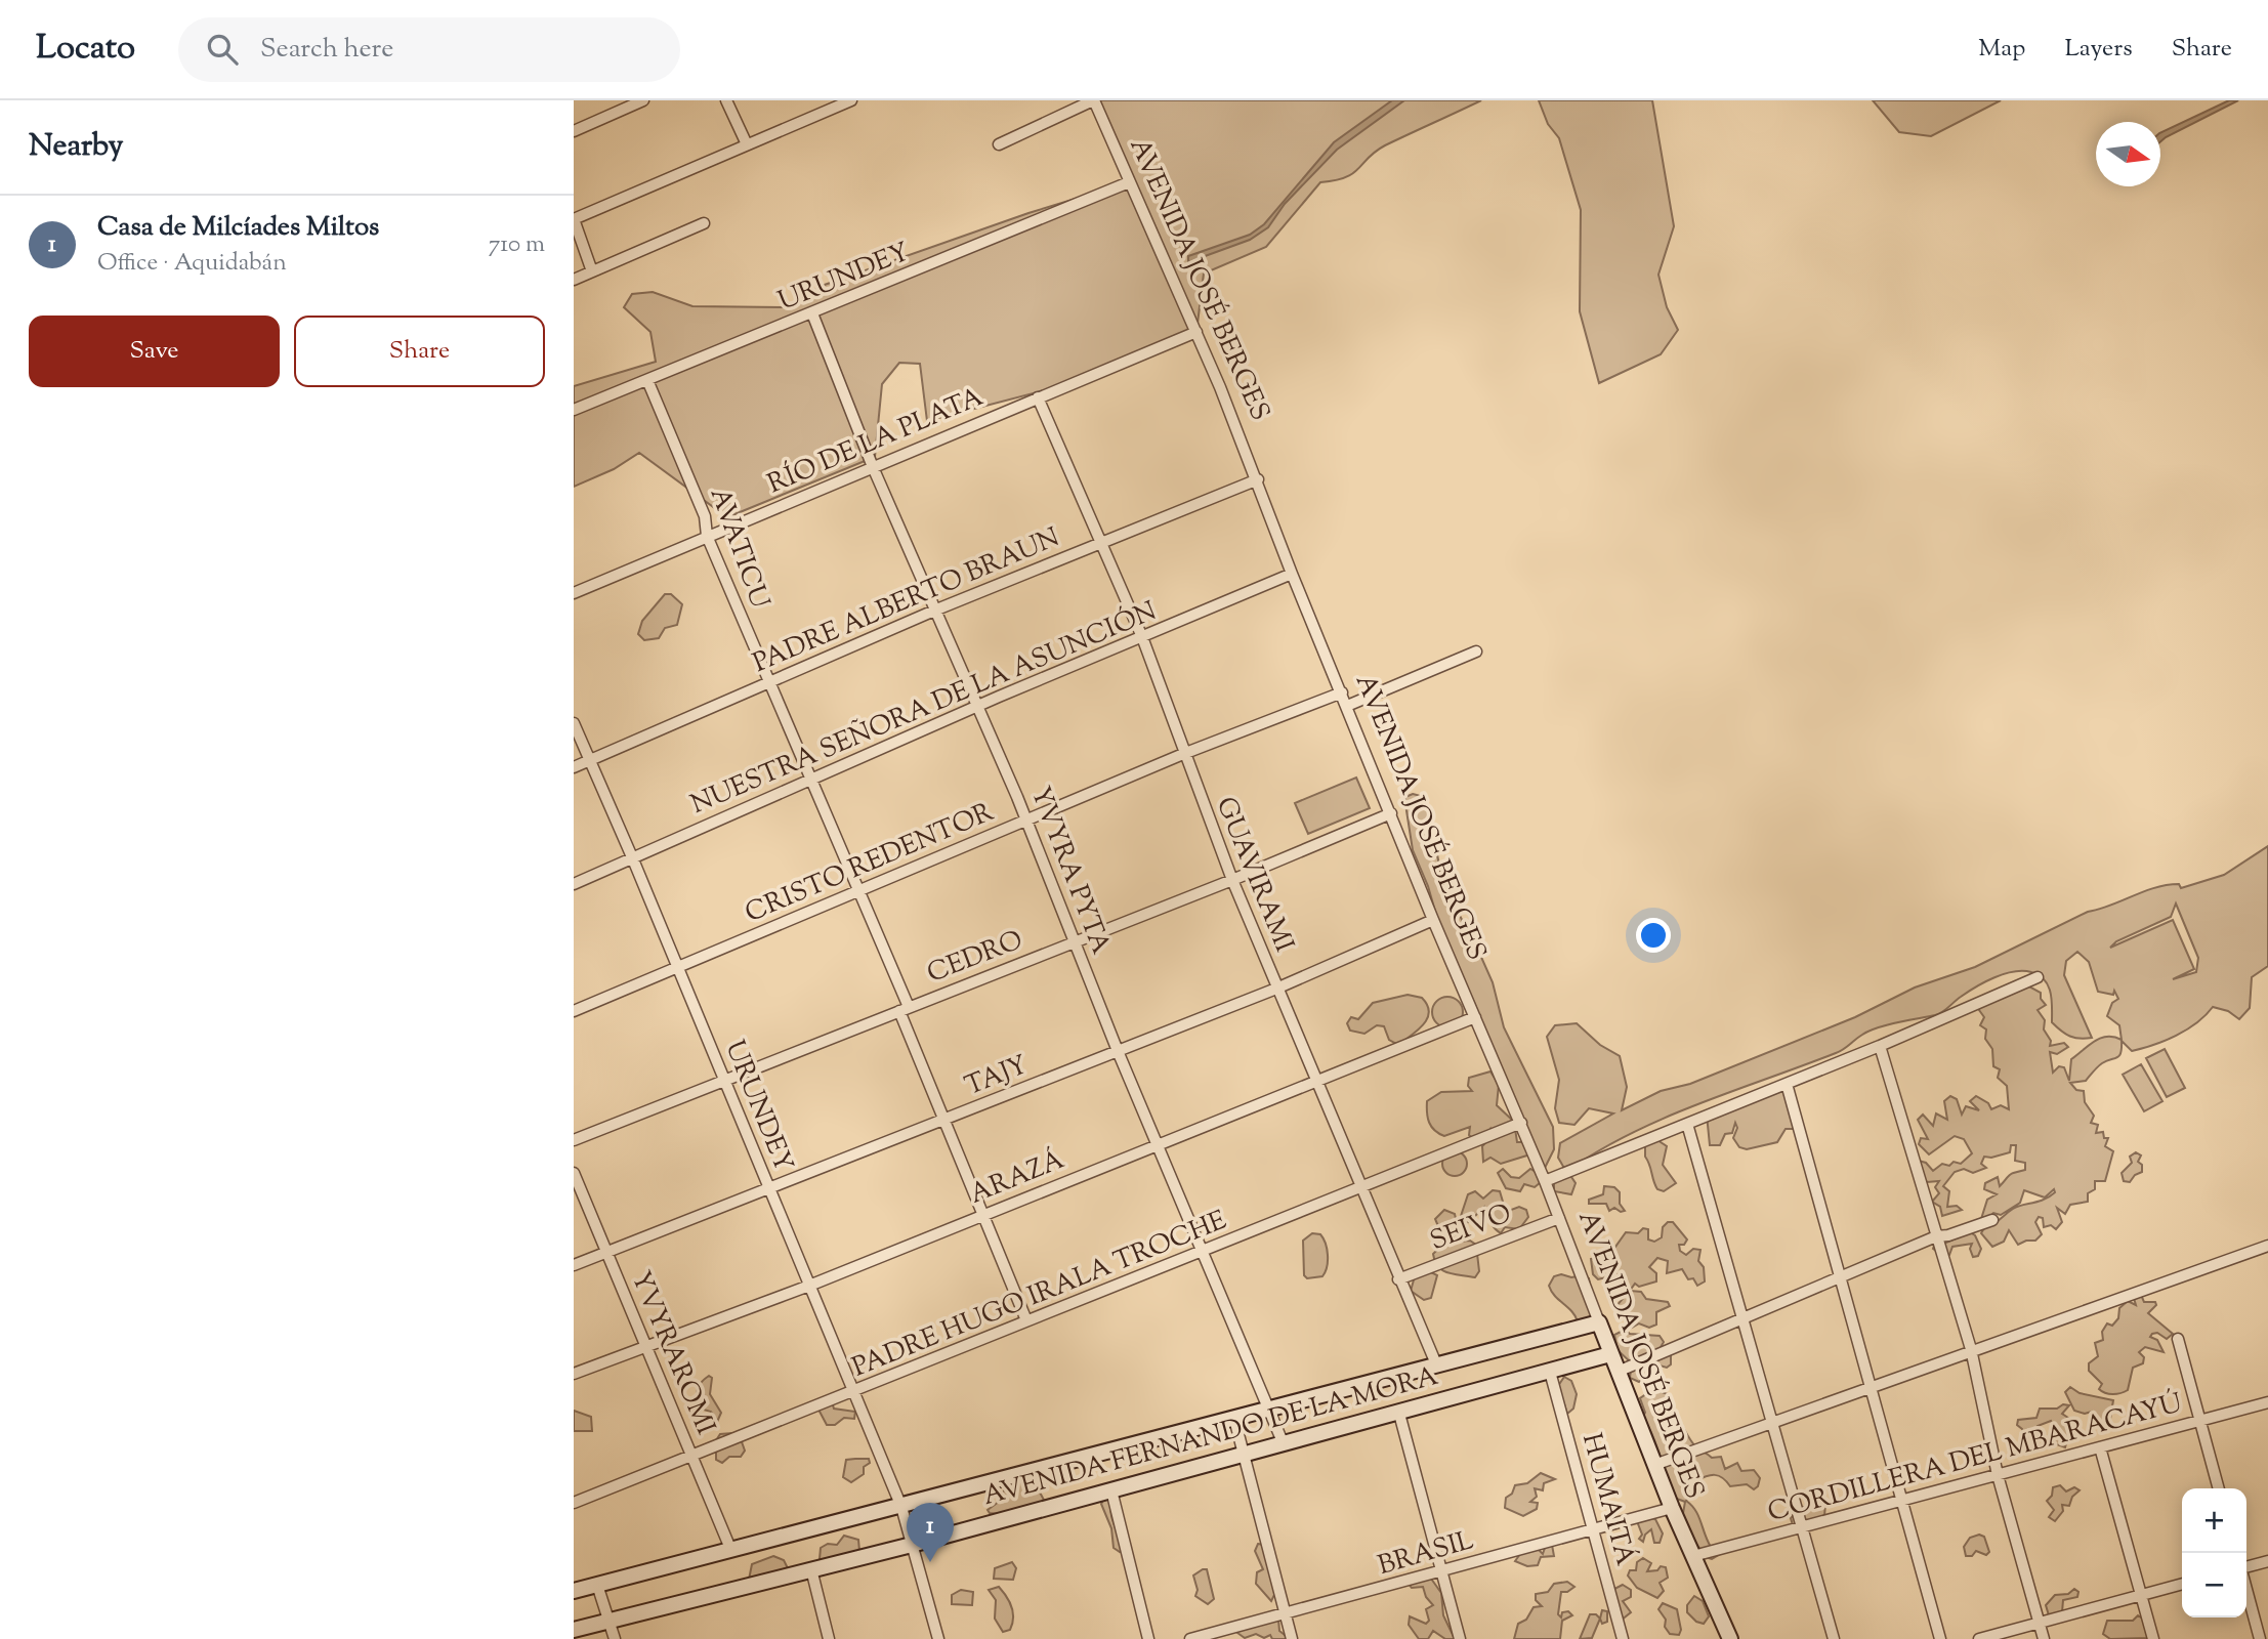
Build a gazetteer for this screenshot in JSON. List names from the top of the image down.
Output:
{
  "streets": {
    "main road": ["AVENIDA JOSÉ BERGES", "AVENIDA FERNANDO DE LA MORA"],
    "street": [
      "URUNDEY",
      "RÍO DE LA PLATA",
      "AVATICU",
      "PADRE ALBERTO BRAUN",
      "NUESTRA SEÑORA DE LA ASUNCIÓN",
      "CRISTO REDENTOR",
      "YVYRA PYTA",
      "GUAVIRAMI",
      "CEDRO",
      "TAJY",
      "ARAZÁ",
      "SEIVO",
      "PADRE HUGO IRALA TROCHE",
      "YVYRAROMI",
      "CORDILLERA DEL MBARACAYÚ",
      "HUMAITÁ",
      "BRASIL"
    ]
  },
  "crossings": [
    ["URUNDEY", "AVENIDA JOSÉ BERGES"],
    ["URUNDEY", "AVATICU"],
    ["URUNDEY", "PADRE ALBERTO BRAUN"],
    ["URUNDEY", "NUESTRA SEÑORA DE LA ASUNCIÓN"],
    ["URUNDEY", "CRISTO REDENTOR"],
    ["URUNDEY", "YVYRA PYTA"],
    ["URUNDEY", "CEDRO"],
    ["URUNDEY", "TAJY"],
    ["URUNDEY", "ARAZÁ"],
    ["URUNDEY", "PADRE HUGO IRALA TROCHE"],
    ["URUNDEY", "AVENIDA FERNANDO DE LA MORA"],
    ["AVENIDA JOSÉ BERGES", "RÍO DE LA PLATA"],
    ["AVENIDA JOSÉ BERGES", "PADRE ALBERTO BRAUN"],
    ["AVENIDA JOSÉ BERGES", "NUESTRA SEÑORA DE LA ASUNCIÓN"],
    ["AVENIDA JOSÉ BERGES", "CRISTO REDENTOR"],
    ["AVENIDA JOSÉ BERGES", "CEDRO"],
    ["AVENIDA JOSÉ BERGES", "TAJY"],
    ["AVENIDA JOSÉ BERGES", "ARAZÁ"],
    ["AVENIDA JOSÉ BERGES", "SEIVO"],
    ["AVENIDA JOSÉ BERGES", "PADRE HUGO IRALA TROCHE"],
    ["AVENIDA JOSÉ BERGES", "AVENIDA FERNANDO DE LA MORA"],
    ["AVENIDA JOSÉ BERGES", "CORDILLERA DEL MBARACAYÚ"],
    ["AVENIDA JOSÉ BERGES", "BRASIL"],
    ["RÍO DE LA PLATA", "AVATICU"],
    ["RÍO DE LA PLATA", "YVYRA PYTA"],
    ["RÍO DE LA PLATA", "GUAVIRAMI"],
    ["AVATICU", "PADRE ALBERTO BRAUN"],
    ["AVATICU", "NUESTRA SEÑORA DE LA ASUNCIÓN"],
    ["AVATICU", "CRISTO REDENTOR"],
    ["AVATICU", "CEDRO"],
    ["AVATICU", "TAJY"],
    ["AVATICU", "ARAZÁ"],
    ["AVATICU", "PADRE HUGO IRALA TROCHE"],
    ["PADRE ALBERTO BRAUN", "YVYRA PYTA"],
    ["PADRE ALBERTO BRAUN", "GUAVIRAMI"],
    ["NUESTRA SEÑORA DE LA ASUNCIÓN", "YVYRA PYTA"],
    ["NUESTRA SEÑORA DE LA ASUNCIÓN", "GUAVIRAMI"],
    ["CRISTO REDENTOR", "YVYRA PYTA"],
    ["CRISTO REDENTOR", "GUAVIRAMI"],
    ["YVYRA PYTA", "CEDRO"],
    ["YVYRA PYTA", "TAJY"],
    ["YVYRA PYTA", "ARAZÁ"],
    ["YVYRA PYTA", "PADRE HUGO IRALA TROCHE"],
    ["YVYRA PYTA", "AVENIDA FERNANDO DE LA MORA"],
    ["GUAVIRAMI", "CEDRO"],
    ["GUAVIRAMI", "TAJY"],
    ["GUAVIRAMI", "ARAZÁ"],
    ["GUAVIRAMI", "SEIVO"],
    ["GUAVIRAMI", "PADRE HUGO IRALA TROCHE"],
    ["GUAVIRAMI", "AVENIDA FERNANDO DE LA MORA"],
    ["TAJY", "YVYRAROMI"],
    ["ARAZÁ", "YVYRAROMI"],
    ["PADRE HUGO IRALA TROCHE", "YVYRAROMI"],
    ["YVYRAROMI", "AVENIDA FERNANDO DE LA MORA"],
    ["AVENIDA FERNANDO DE LA MORA", "HUMAITÁ"],
    ["HUMAITÁ", "BRASIL"]
  ],
  "north": "right",
  "page": {
    "header": "Locato",
    "search": "Search here",
    "nav": ["Map", "Layers", "Share"],
    "heading": "Nearby",
    "list": [
      {
        "mark": "1",
        "name": "Casa de Milcíades Miltos",
        "note": "Office · Aquidabán",
        "value": "710 m"
      }
    ],
    "buttons": ["Save", "Share"],
    "map_buttons": ["+", "−"],
    "pins": "1"
  }
}
